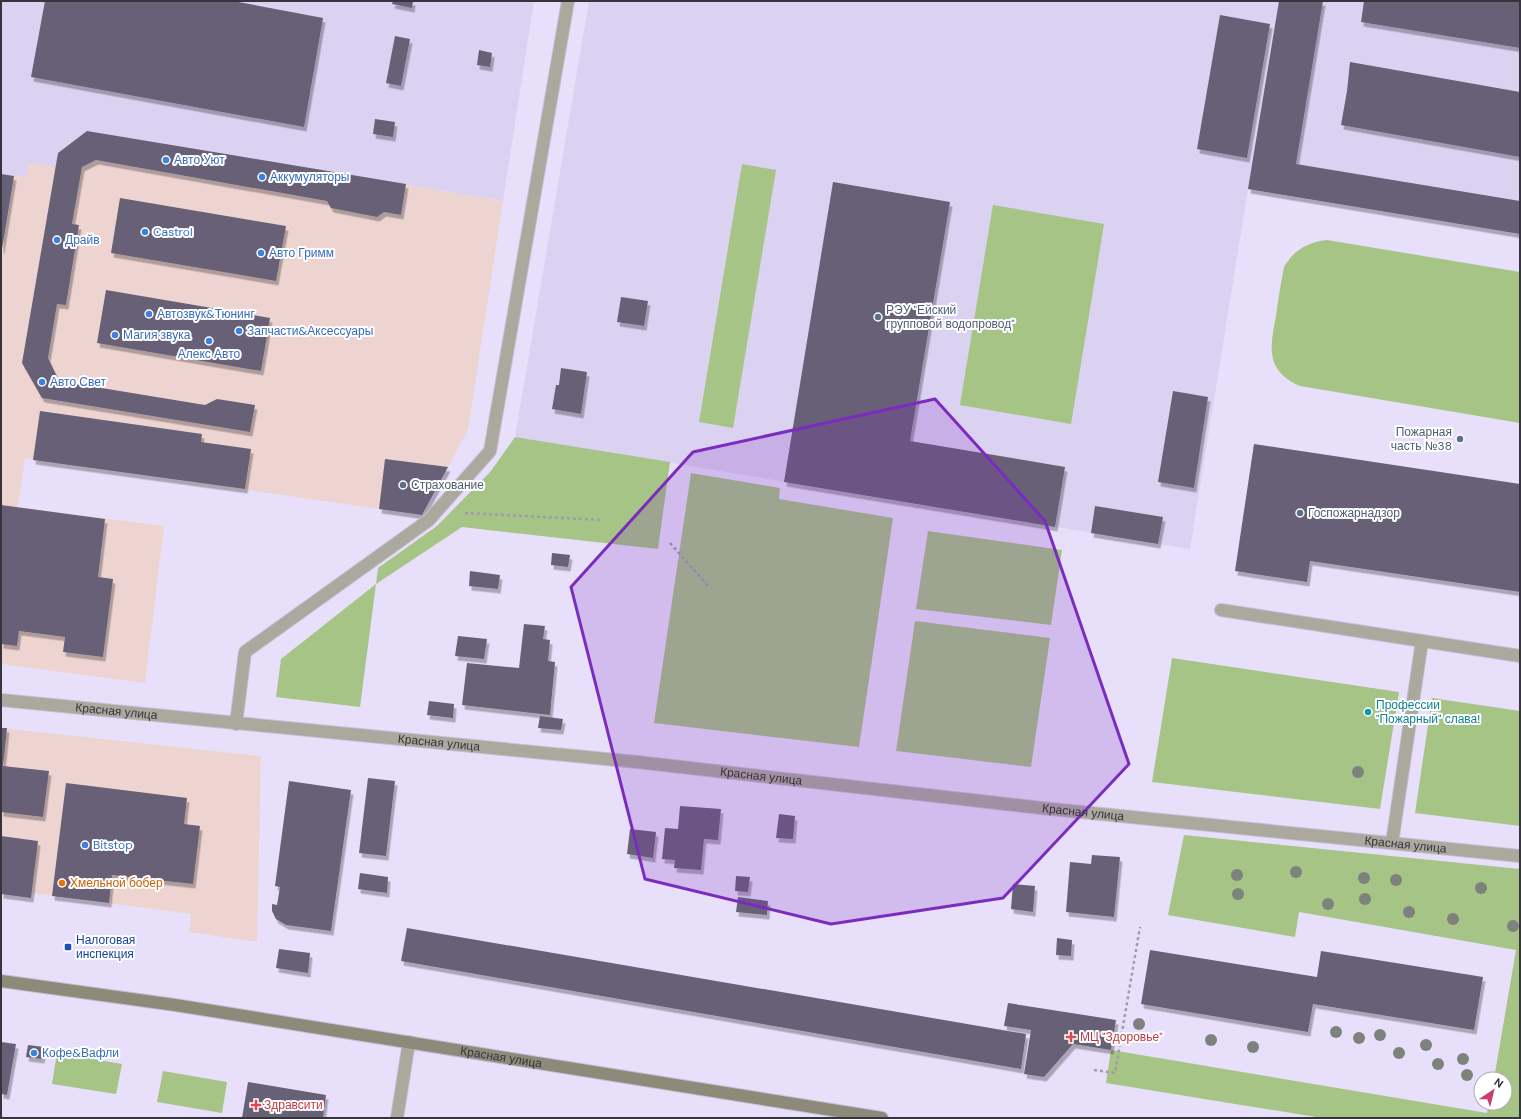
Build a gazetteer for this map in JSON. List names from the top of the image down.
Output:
{
  "streets": {
    "street": ["Красная улица"]
  },
  "places": {
    "other": [
      "Авто Уют",
      "Аккумуляторы",
      "Castrol",
      "Драйв",
      "Авто Гримм",
      "Автозвук&Тюнинг",
      "РЭУ \"Ейский групповой водопровод\"",
      "Запчасти&Аксессуары",
      "Магия звука",
      "Алекс Авто",
      "Авто Свет",
      "Пожарная часть №38",
      "Страхование",
      "Госпожарнадзор",
      "Профессии \"Пожарный\" слава!",
      "Bitstop",
      "Хмельной бобер",
      "Кофе&Вафли"
    ],
    "transit": ["Налоговая инспекция"],
    "health": ["МЦ \"Здоровье\"", "Здравсити"]
  },
  "north": "top right"
}
